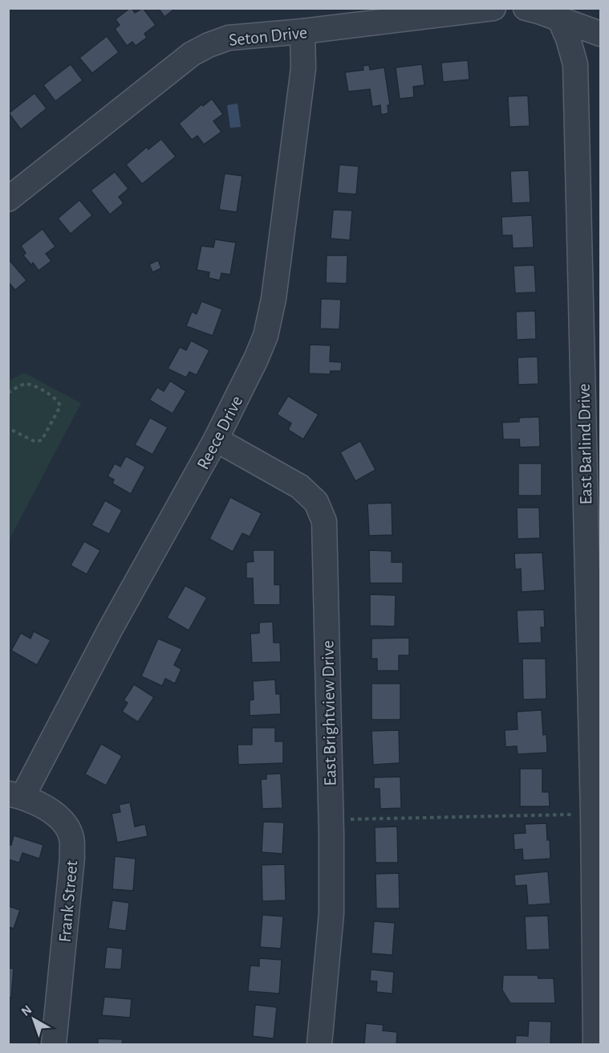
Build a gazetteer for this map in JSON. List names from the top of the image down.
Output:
{
  "streets": {
    "street": [
      "Seton Drive",
      "Reece Drive",
      "East Barlind Drive",
      "East Brightview Drive",
      "Frank Street"
    ]
  },
  "crossings": [
    ["Seton Drive", "Reece Drive"],
    ["Reece Drive", "East Brightview Drive"],
    ["Reece Drive", "Frank Street"]
  ],
  "north": "top left"
}
